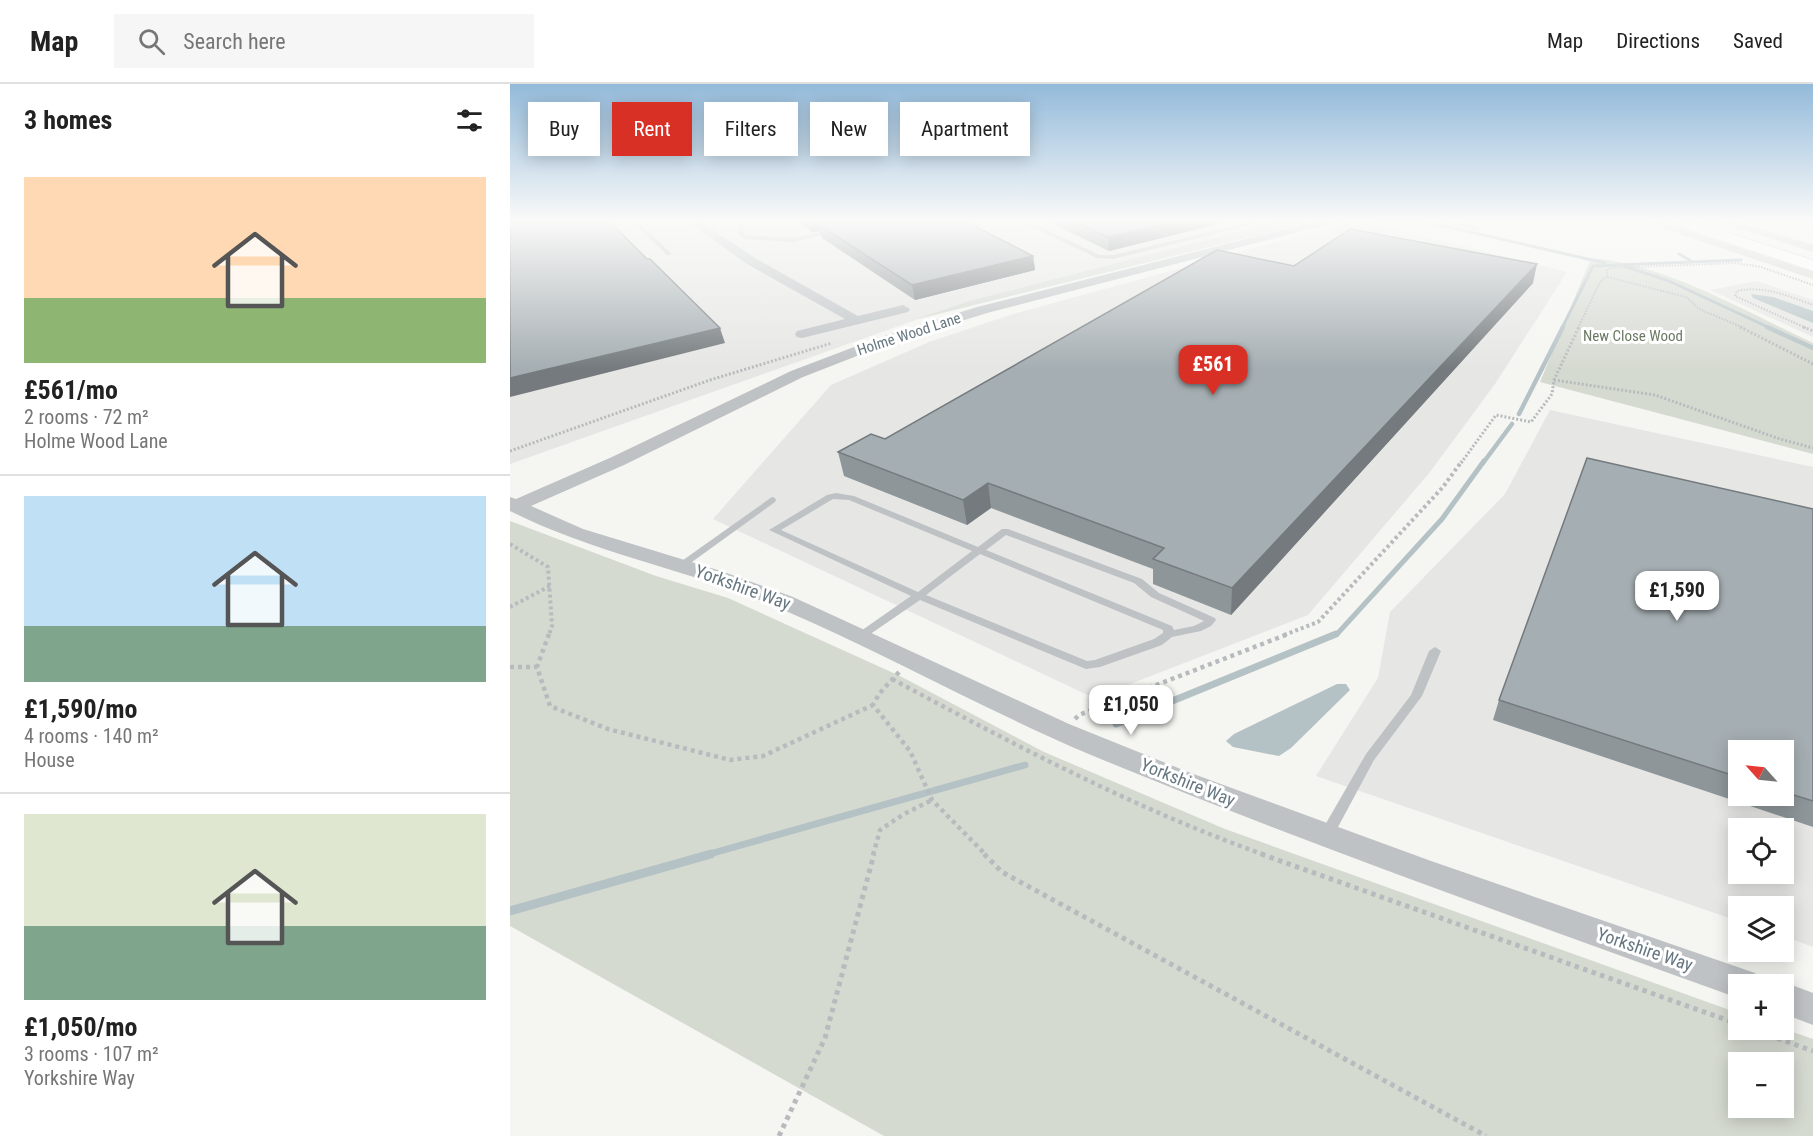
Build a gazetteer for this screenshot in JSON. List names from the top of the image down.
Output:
{
  "streets": {
    "street": ["Holme Wood Lane", "Yorkshire Way"]
  },
  "crossings": [
    ["Holme Wood Lane", "Yorkshire Way"]
  ],
  "parks": ["New Close Wood"],
  "north": "top left",
  "page": {
    "header": "Map",
    "search": "Search here",
    "nav": ["Map", "Directions", "Saved"],
    "heading": "3 homes",
    "chip": [
      "Buy",
      "Rent",
      "Filters",
      "New",
      "Apartment"
    ],
    "list": [
      {
        "name": "£561/mo",
        "note": "2 rooms · 72 m² · Holme Wood Lane"
      },
      {
        "name": "£1,590/mo",
        "note": "4 rooms · 140 m² · House"
      },
      {
        "name": "£1,050/mo",
        "note": "3 rooms · 107 m² · Yorkshire Way"
      }
    ],
    "price": ["£561", "£1,590", "£1,050"],
    "map_buttons": ["+", "−"]
  }
}
